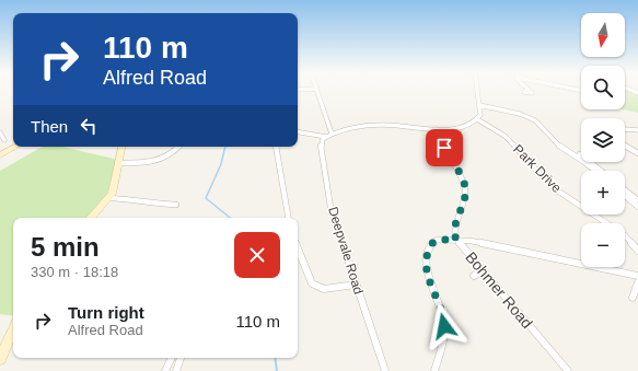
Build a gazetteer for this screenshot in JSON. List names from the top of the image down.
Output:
{
  "streets": {
    "street": ["Park Drive", "Deepvale Road", "Bohmer Road"]
  },
  "north": "bottom",
  "page": {
    "map_buttons": ["+", "−"],
    "turn": ["110 m", "Alfred Road"],
    "then": "Then",
    "heading": ["5 min", "330 m · 18:18"],
    "list": [
      {
        "name": "Turn right",
        "note": "Alfred Road",
        "value": "110 m"
      }
    ]
  }
}
